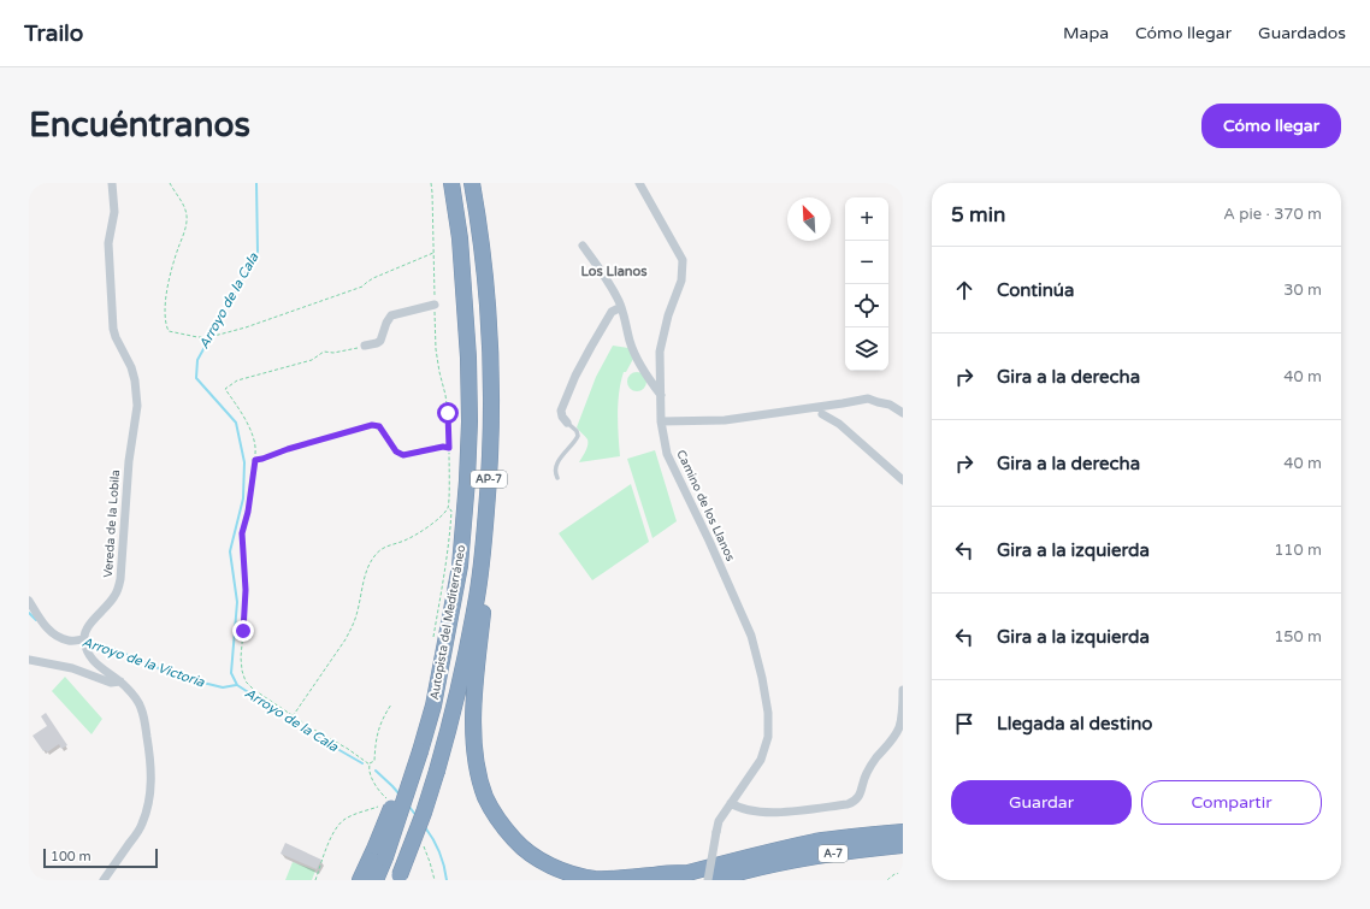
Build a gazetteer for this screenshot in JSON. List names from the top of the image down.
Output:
{
  "streets": {
    "highway": ["AP-7", "Autopista del Mediterráneo", "A-7"],
    "street": ["Camino de los Llanos", "Vereda de la Lobila"]
  },
  "districts": ["Los Llanos"],
  "water": ["Arroyo de la Cala", "Arroyo de la Victoria"],
  "scale_bar": "100 m",
  "north": "top left",
  "page": {
    "header": "Trailo",
    "nav": ["Mapa", "Cómo llegar", "Guardados"],
    "buttons": [
      "Cómo llegar",
      ["Guardar", "Compartir"]
    ],
    "title": "Encuéntranos",
    "heading": ["5 min", "A pie · 370 m"],
    "map_buttons": ["+", "−"],
    "list": [
      ["Continúa", "30 m"],
      ["Gira a la derecha", "40 m"],
      ["Gira a la derecha", "40 m"],
      ["Gira a la izquierda", "110 m"],
      ["Gira a la izquierda", "150 m"],
      "Llegada al destino"
    ],
    "scale": "100 m"
  }
}
